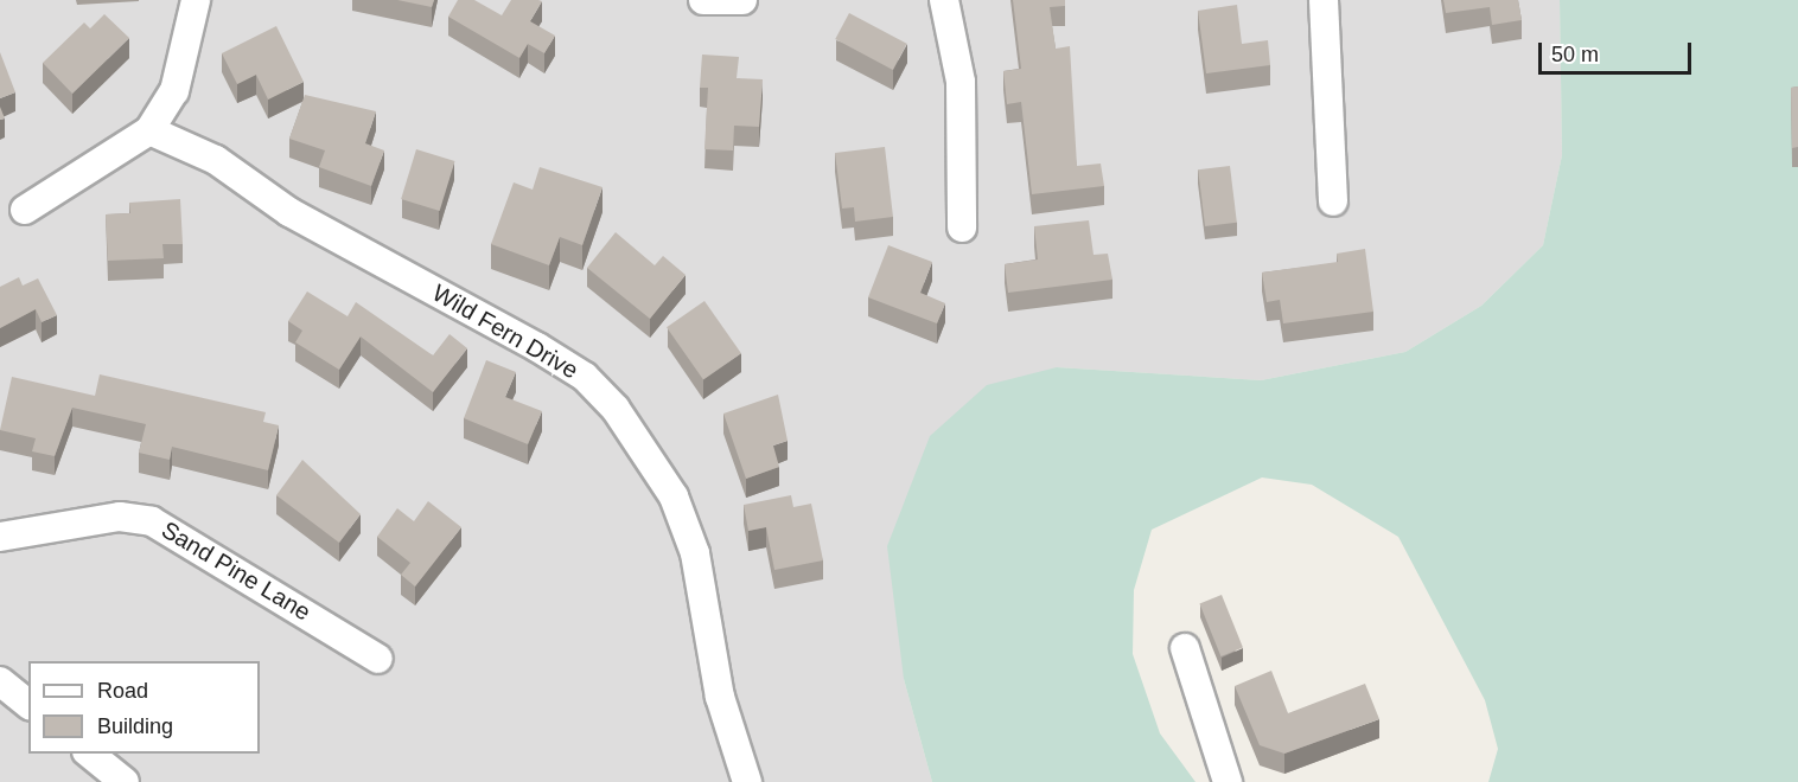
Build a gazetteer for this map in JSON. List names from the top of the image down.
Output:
{
  "streets": {
    "street": ["Wild Fern Drive", "Sand Pine Lane"]
  },
  "legend": ["Road", "Building"],
  "scale_bar": "50 m"
}
